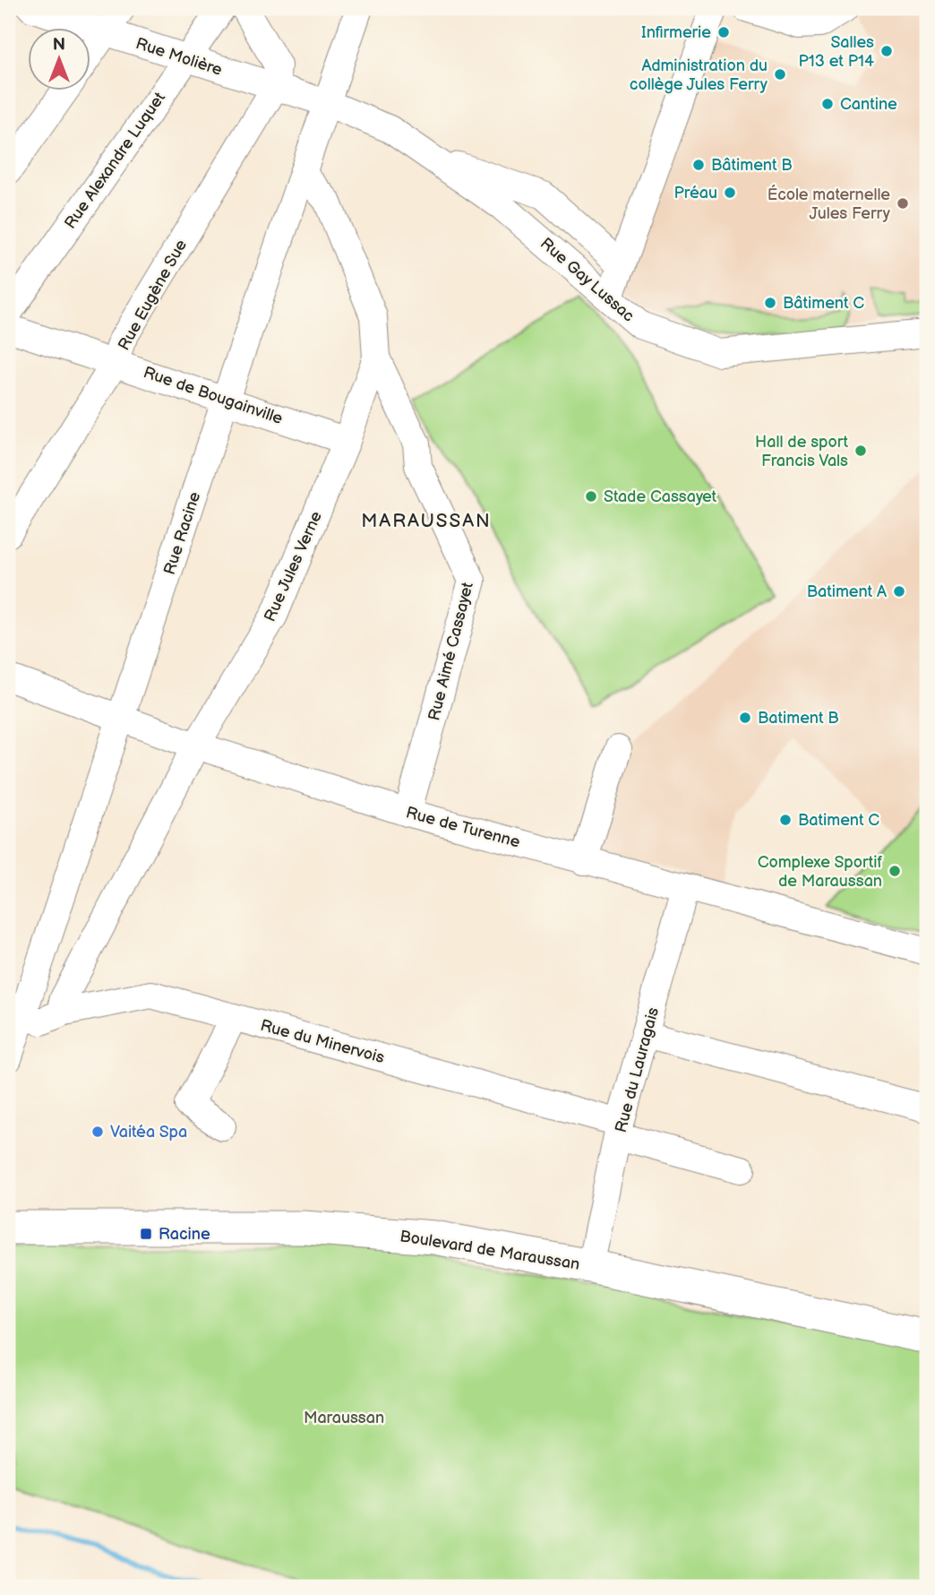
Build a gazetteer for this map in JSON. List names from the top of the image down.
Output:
{
  "streets": {
    "main road": ["Boulevard de Maraussan"],
    "street": [
      "Rue Molière",
      "Rue Alexandre Luquet",
      "Rue Gay Lussac",
      "Rue Eugène Sue",
      "Rue de Bougainville",
      "Rue Racine",
      "Rue Jules Verne",
      "Rue Aimé Cassayet",
      "Rue de Turenne",
      "Rue du Minervois",
      "Rue du Lauragais"
    ]
  },
  "crossings": [
    ["Rue Molière", "Rue Alexandre Luquet"],
    ["Rue Molière", "Rue Gay Lussac"],
    ["Rue Molière", "Rue Eugène Sue"],
    ["Rue Molière", "Rue Racine"],
    ["Rue Gay Lussac", "Rue Racine"],
    ["Rue Eugène Sue", "Rue de Bougainville"],
    ["Rue de Bougainville", "Rue Racine"],
    ["Rue de Bougainville", "Rue Jules Verne"],
    ["Rue Racine", "Rue Jules Verne"],
    ["Rue Racine", "Rue de Turenne"],
    ["Rue Racine", "Rue du Minervois"],
    ["Rue Jules Verne", "Rue Aimé Cassayet"],
    ["Rue Jules Verne", "Rue de Turenne"],
    ["Rue Jules Verne", "Rue du Minervois"],
    ["Rue Aimé Cassayet", "Rue de Turenne"],
    ["Rue de Turenne", "Rue du Lauragais"],
    ["Rue du Minervois", "Rue du Lauragais"],
    ["Rue du Lauragais", "Boulevard de Maraussan"]
  ],
  "districts": ["MARAUSSAN"],
  "parks": ["Maraussan"],
  "places": {
    "other": [
      "Infirmerie",
      "Salles P13 et P14",
      "Administration du collège Jules Ferry",
      "Cantine",
      "Bâtiment B",
      "Préau",
      "École maternelle Jules Ferry",
      "Bâtiment C",
      "Hall de sport Francis Vals",
      "Stade Cassayet",
      "Batiment A",
      "Batiment B",
      "Batiment C",
      "Complexe Sportif de Maraussan",
      "Vaitéa Spa"
    ],
    "transit": ["Racine"]
  },
  "north": "top"
}
